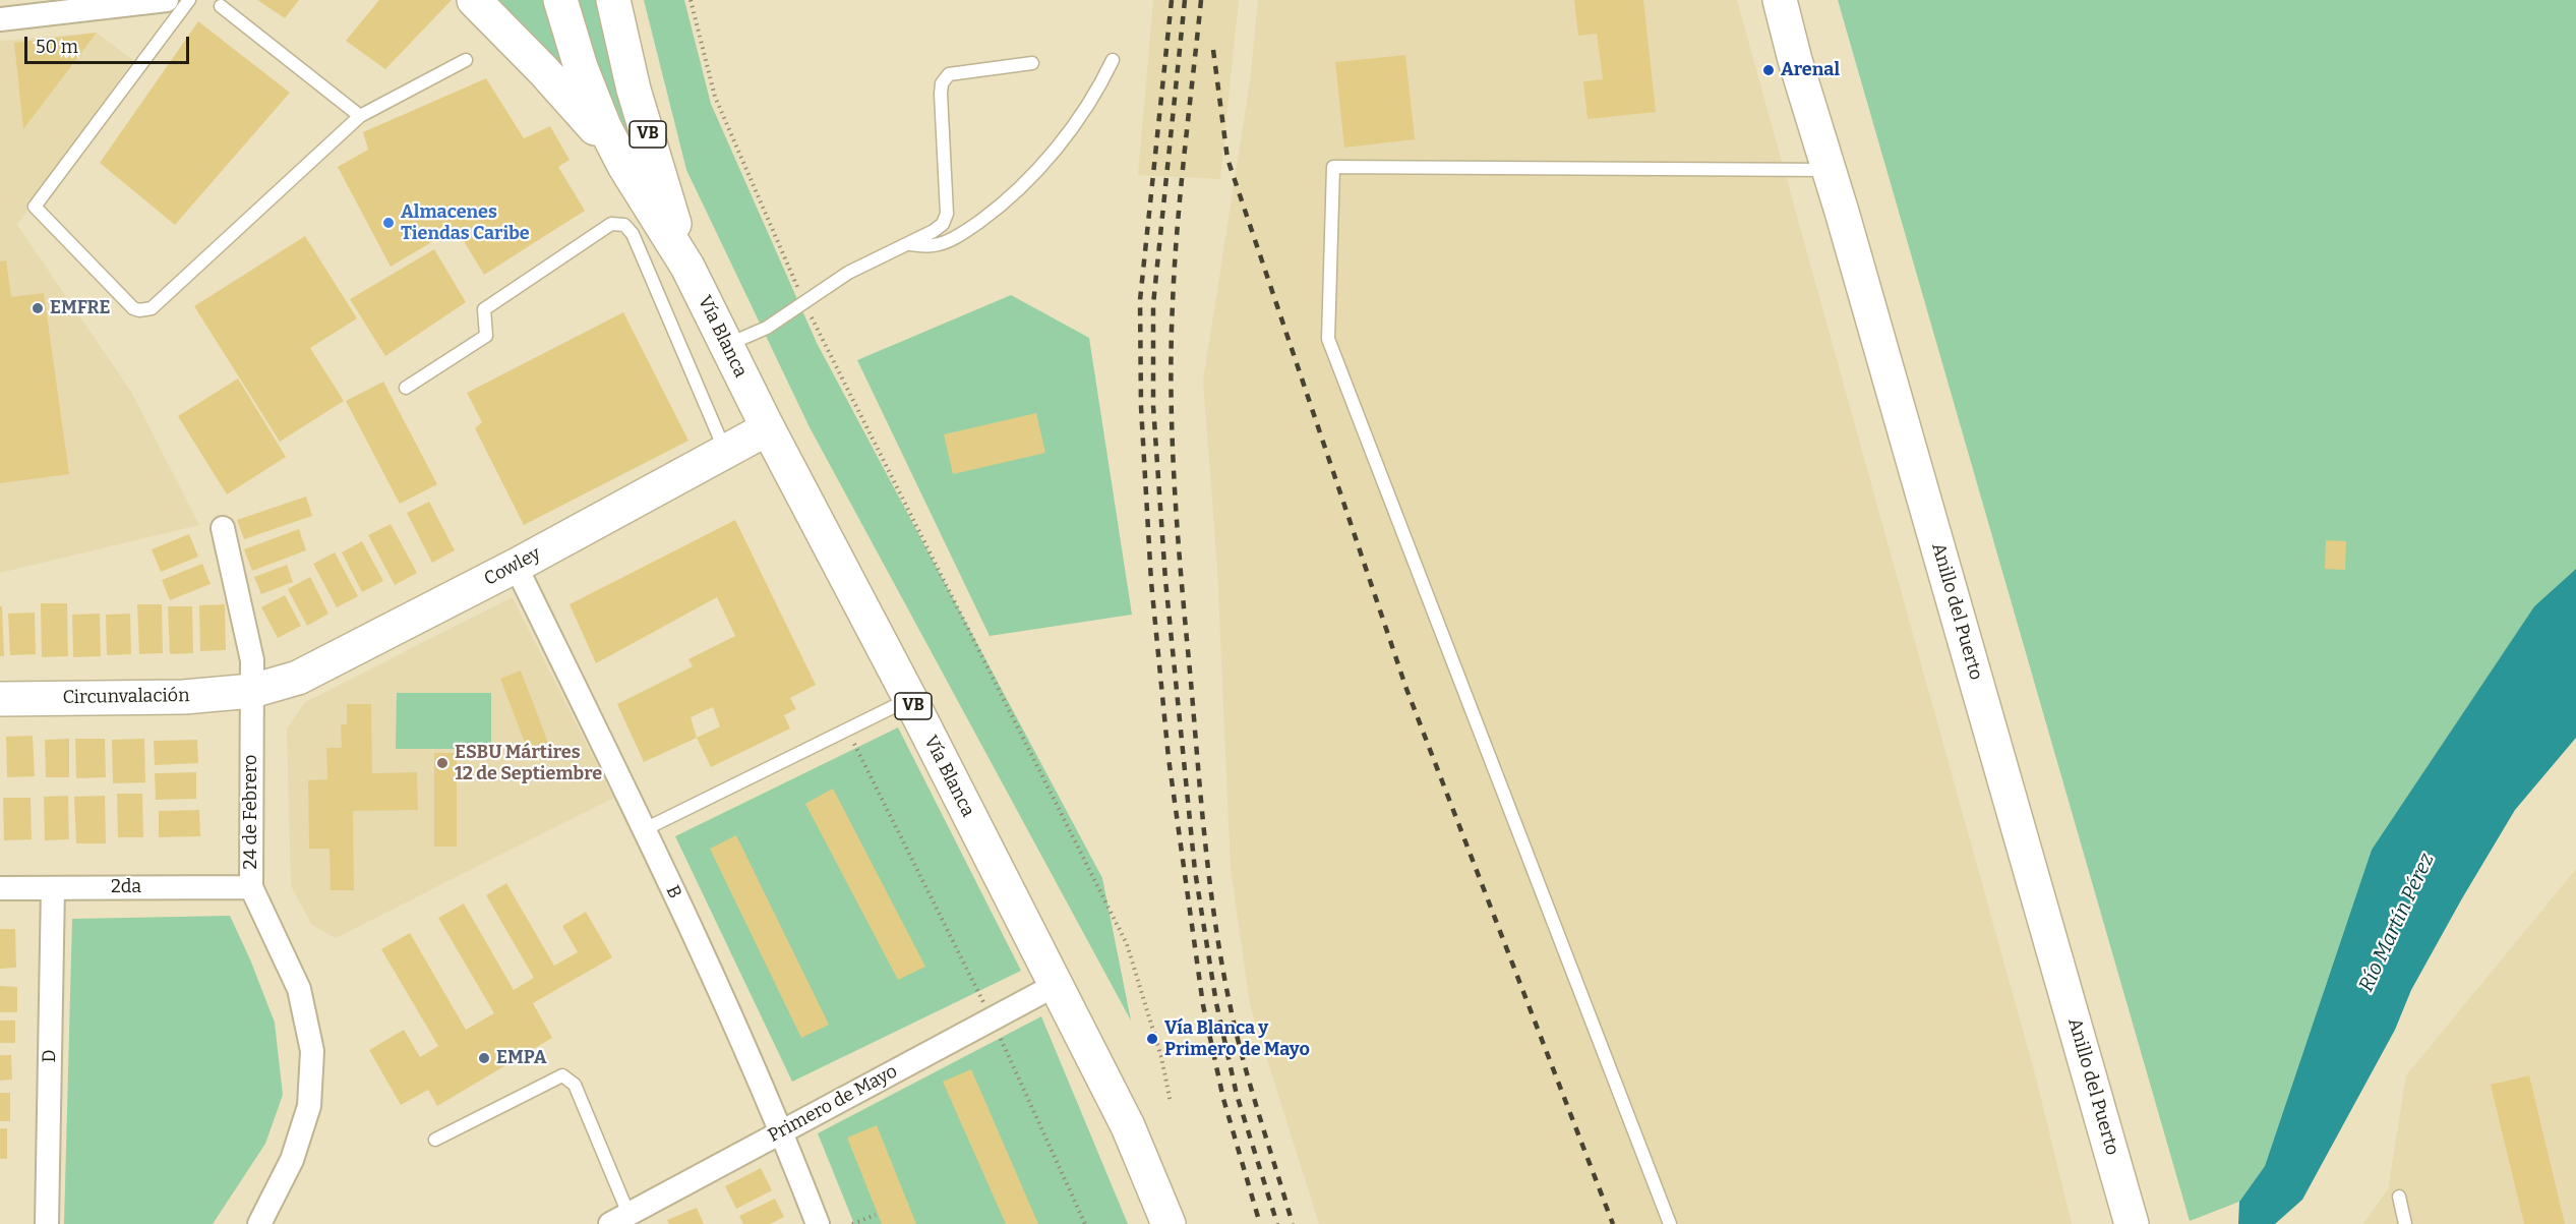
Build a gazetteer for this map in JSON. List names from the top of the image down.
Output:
{
  "streets": {
    "main road": [
      "VB",
      "Vía Blanca",
      "Cowley",
      "Anillo del Puerto",
      "Circunvalación"
    ],
    "street": [
      "24 de Febrero",
      "2da",
      "B",
      "D",
      "Primero de Mayo"
    ]
  },
  "crossings": [
    ["Vía Blanca", "Cowley"],
    ["Vía Blanca", "Primero de Mayo"],
    ["Cowley", "Circunvalación"],
    ["Cowley", "24 de Febrero"],
    ["Cowley", "B"],
    ["Circunvalación", "24 de Febrero"],
    ["24 de Febrero", "2da"],
    ["2da", "D"],
    ["B", "Primero de Mayo"]
  ],
  "water": ["Río Martín Pérez"],
  "places": [
    "Arenal",
    "Almacenes Tiendas Caribe",
    "EMFRE",
    "ESBU Mártires 12 de Septiembre",
    "Vía Blanca y Primero de Mayo",
    "EMPA"
  ],
  "scale_bar": "50 m"
}
